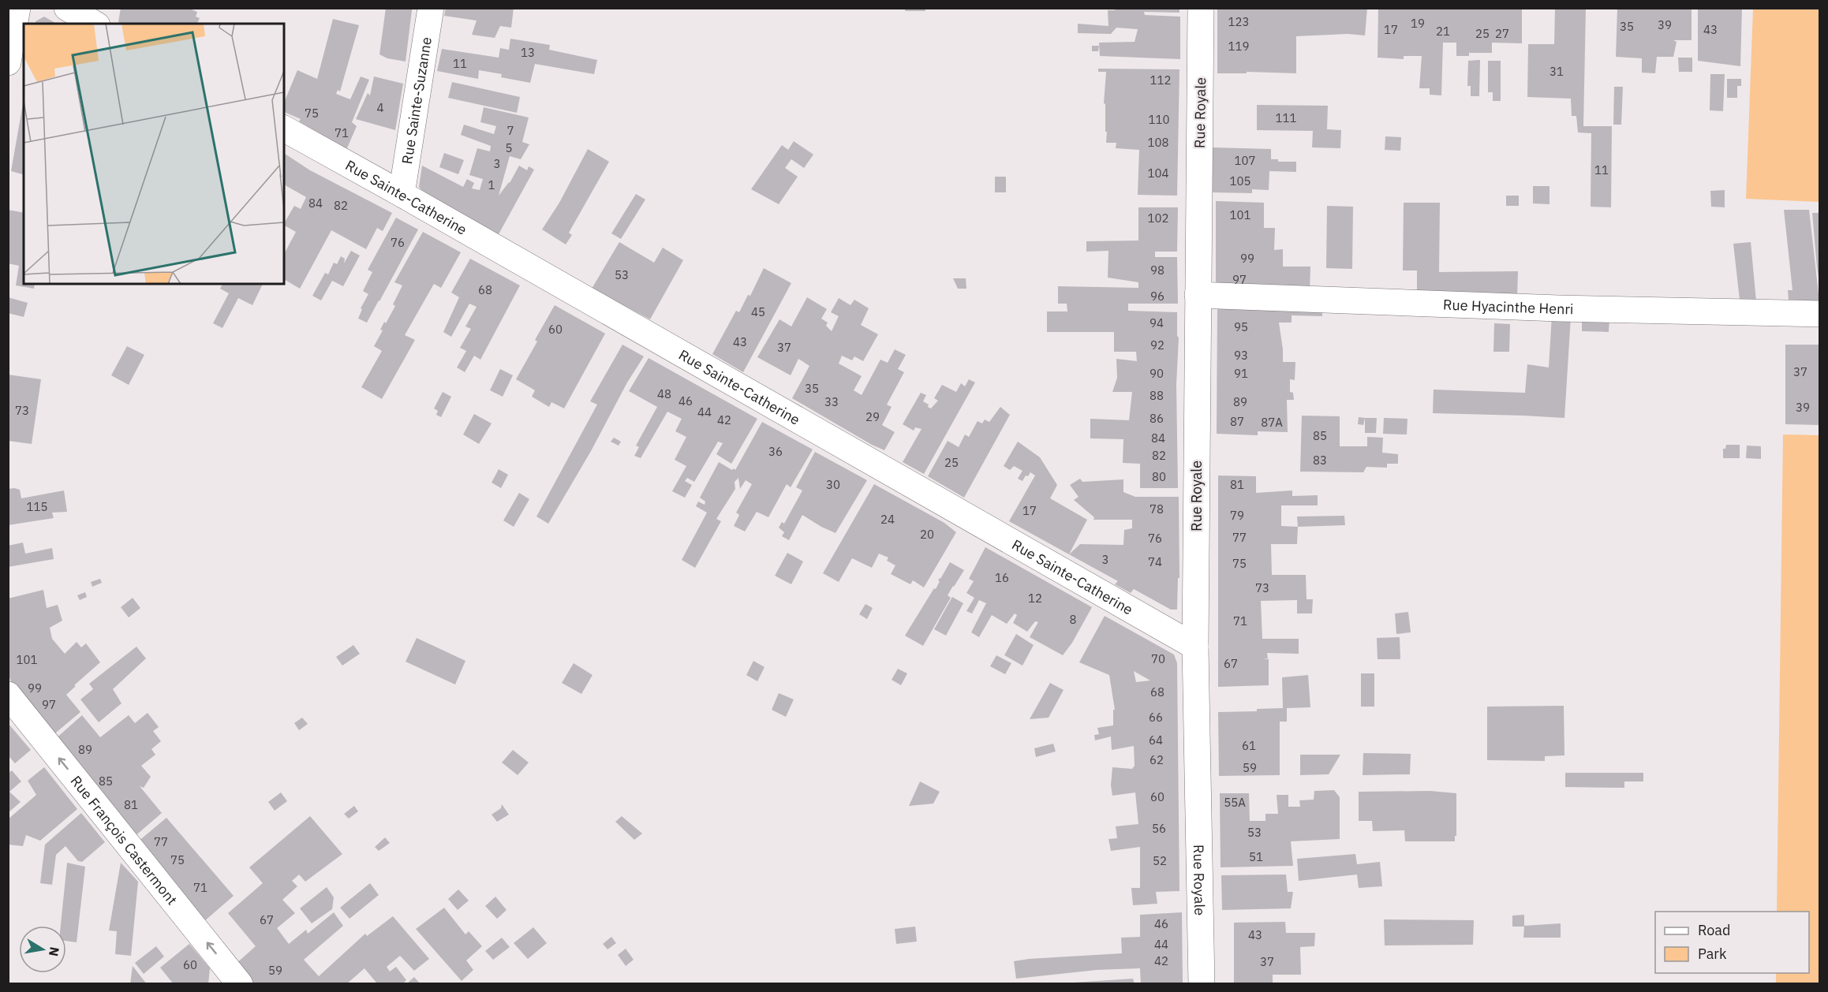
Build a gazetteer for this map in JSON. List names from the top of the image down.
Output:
{
  "streets": {
    "street": [
      "Rue Sainte-Suzanne",
      "Rue Royale",
      "Rue Sainte-Catherine",
      "Rue Hyacinthe Henri",
      "Rue François Castermont"
    ]
  },
  "crossings": [
    ["Rue Sainte-Suzanne", "Rue Sainte-Catherine"],
    ["Rue Royale", "Rue Sainte-Catherine"],
    ["Rue Royale", "Rue Hyacinthe Henri"]
  ],
  "one_way": ["Rue François Castermont"],
  "house_numbers": [
    "123",
    "19",
    "39",
    "35",
    "17",
    "43",
    "21",
    "25",
    "27",
    "119",
    "13",
    "11",
    "31",
    "112",
    "4",
    "75",
    "111",
    "110",
    "7",
    "71",
    "108",
    "5",
    "107",
    "3",
    "11",
    "104",
    "105",
    "1",
    "84",
    "82",
    "101",
    "102",
    "76",
    "99",
    "98",
    "53",
    "97",
    "68",
    "96",
    "45",
    "94",
    "95",
    "60",
    "43",
    "92",
    "37",
    "93",
    "37",
    "90",
    "91",
    "35",
    "48",
    "88",
    "46",
    "33",
    "89",
    "39",
    "73",
    "44",
    "29",
    "86",
    "42",
    "87",
    "87A",
    "85",
    "84",
    "36",
    "82",
    "83",
    "25",
    "80",
    "30",
    "81",
    "115",
    "78",
    "17",
    "79",
    "24",
    "20",
    "77",
    "76",
    "3",
    "74",
    "75",
    "16",
    "73",
    "12",
    "8",
    "71",
    "70",
    "101",
    "67",
    "99",
    "68",
    "97",
    "66",
    "64",
    "61",
    "89",
    "62",
    "59",
    "85",
    "60",
    "55A",
    "81",
    "56",
    "53",
    "77",
    "51",
    "75",
    "52",
    "71",
    "67",
    "46",
    "43",
    "44",
    "42",
    "37",
    "60",
    "59"
  ],
  "legend": ["Road", "Park"],
  "north": "right"
}
